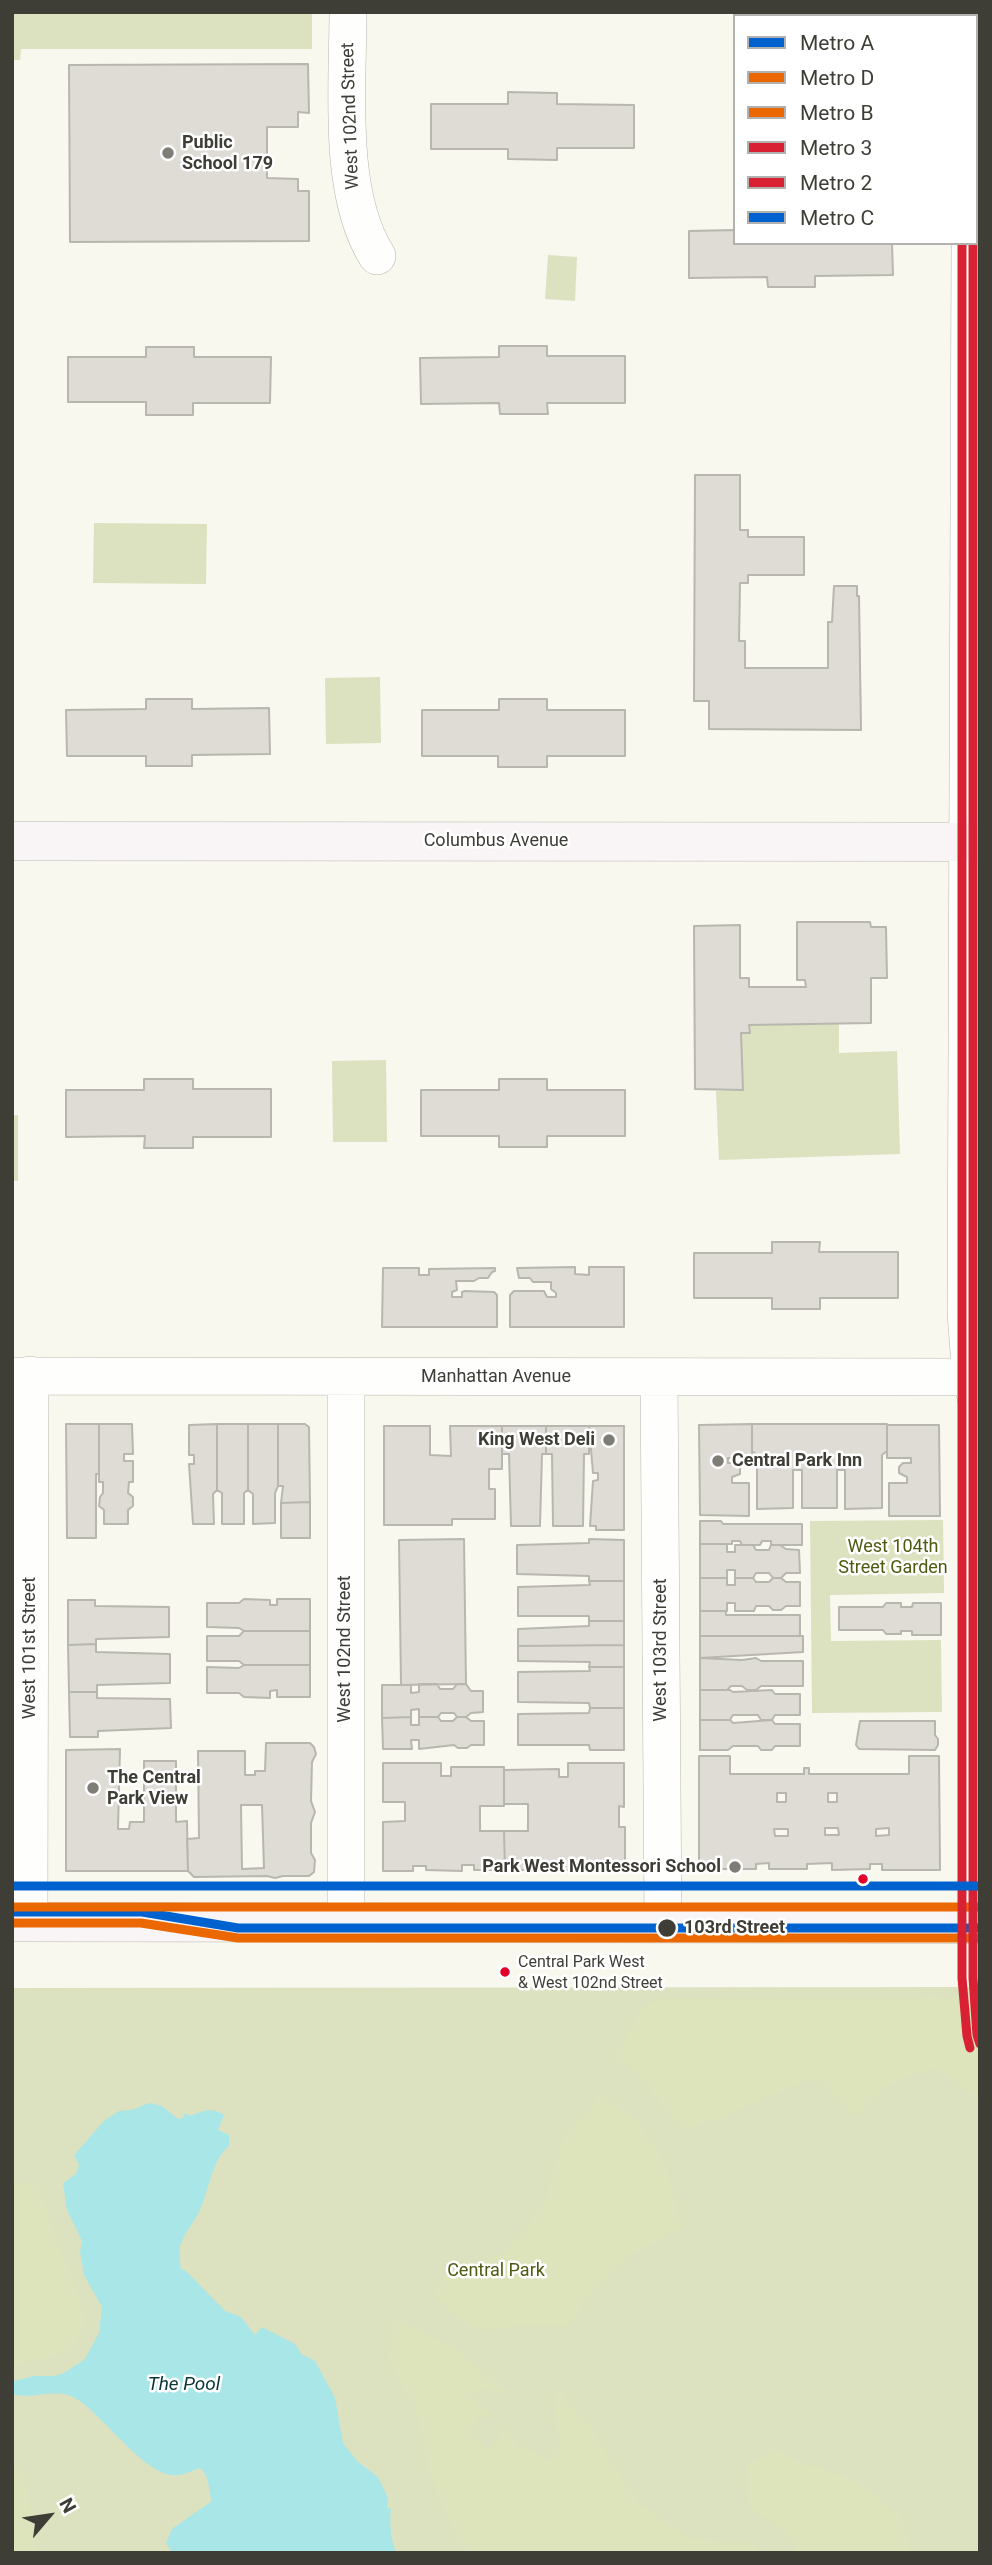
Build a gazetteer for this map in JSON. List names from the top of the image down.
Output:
{
  "streets": {
    "main road": ["Columbus Avenue"],
    "street": [
      "West 102nd Street",
      "Manhattan Avenue",
      "West 101st Street",
      "West 103rd Street"
    ]
  },
  "crossings": [
    ["West 102nd Street", "Manhattan Avenue"],
    ["Manhattan Avenue", "West 101st Street"],
    ["Manhattan Avenue", "West 103rd Street"]
  ],
  "water": ["The Pool"],
  "parks": ["West 104th Street Garden", "Central Park"],
  "places": [
    "Public School 179",
    "King West Deli",
    "Central Park Inn",
    "The Central Park View",
    "Park West Montessori School",
    "103rd Street",
    "Central Park West & West 102nd Street"
  ],
  "lines": [
    "metro line 3",
    "metro line 2",
    "metro line C",
    "metro line B",
    "metro line A",
    "metro line D"
  ],
  "legend": [
    "Metro A",
    "Metro D",
    "Metro B",
    "Metro 3",
    "Metro 2",
    "Metro C"
  ],
  "north": "top right"
}
